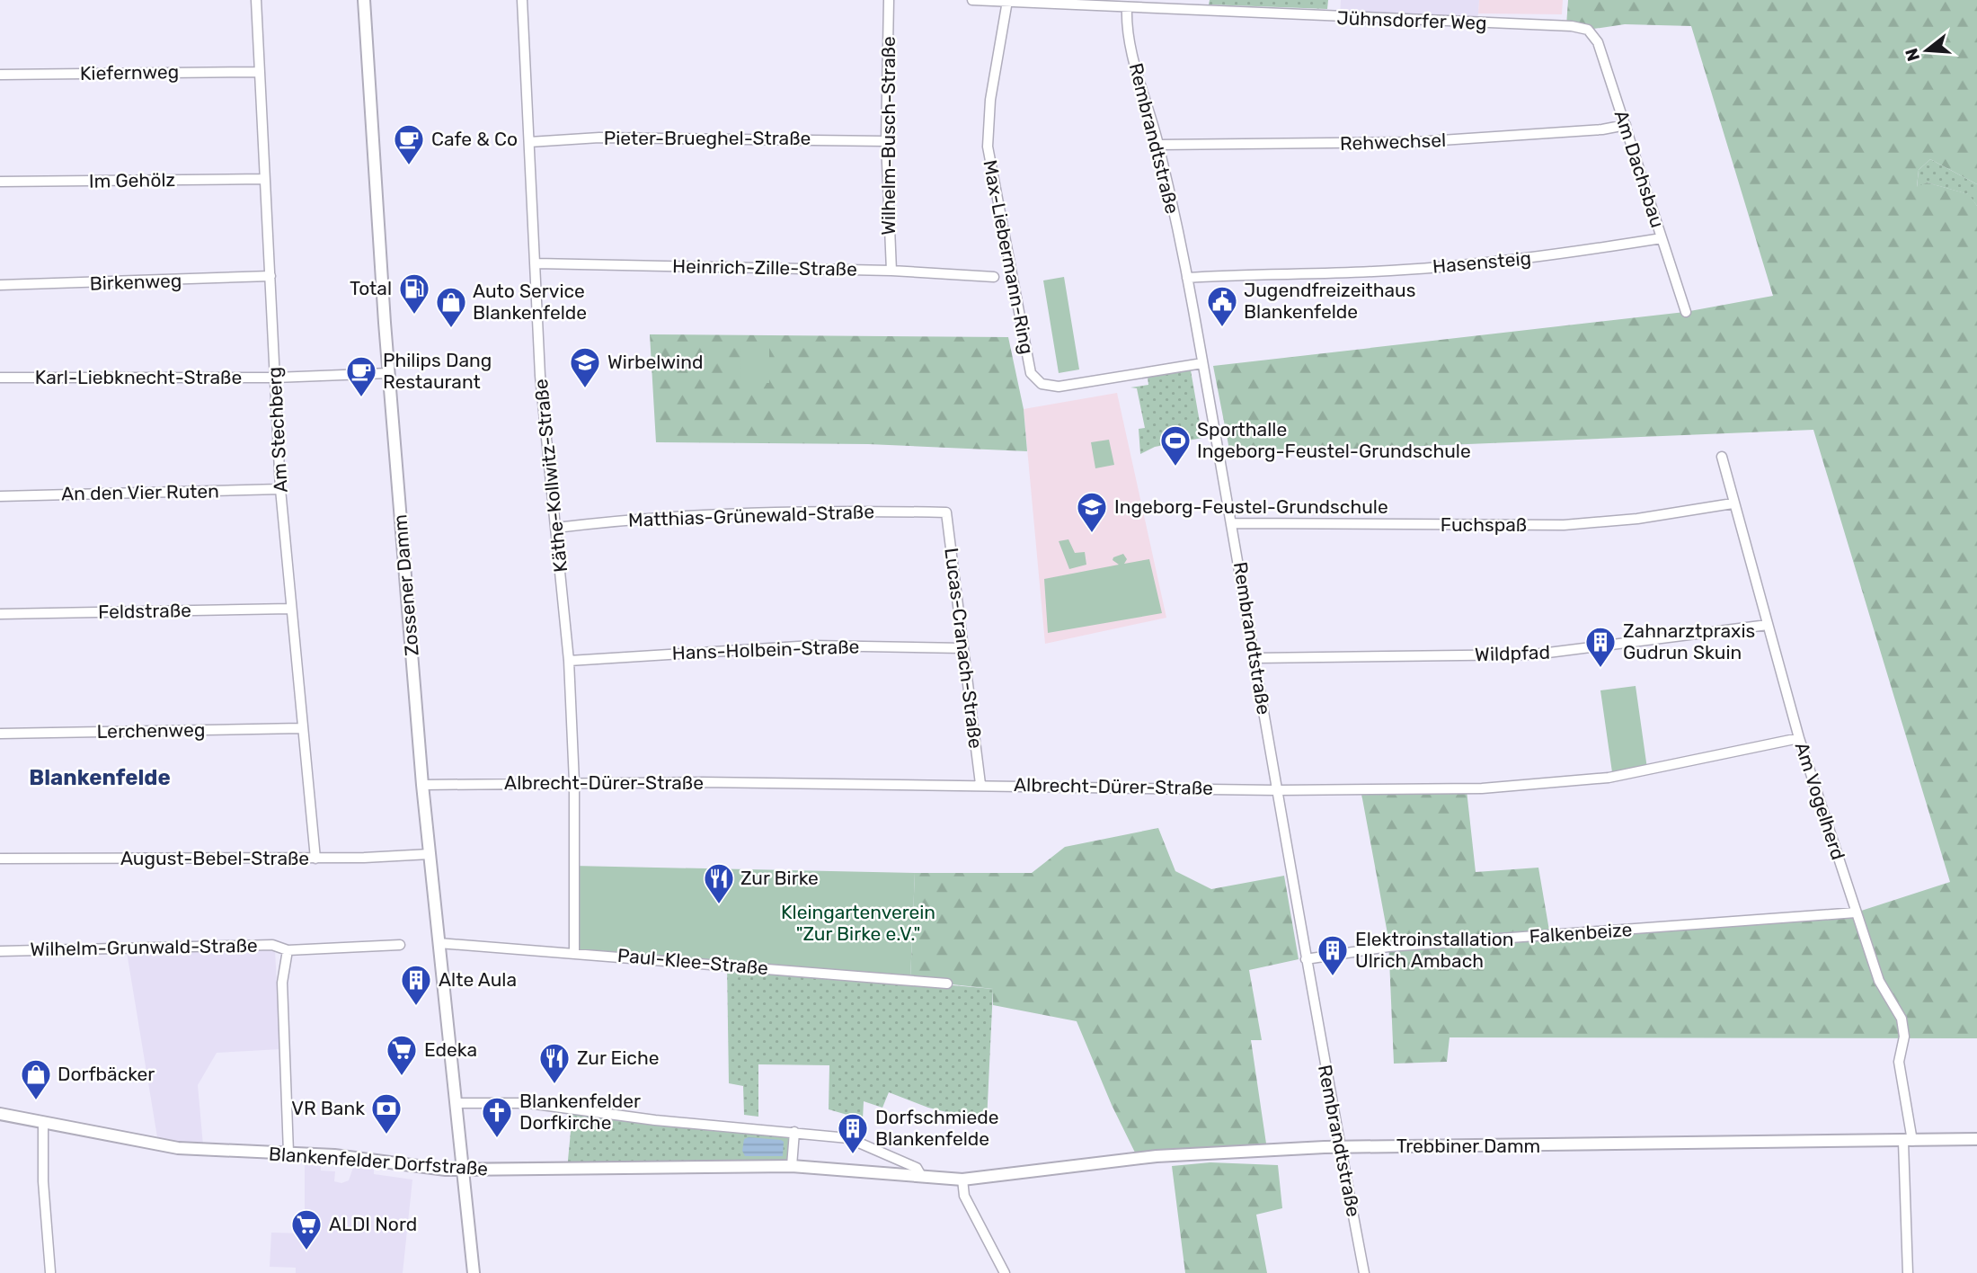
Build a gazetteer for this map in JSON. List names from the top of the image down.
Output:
{
  "streets": {
    "main road": ["Zossener Damm", "Trebbiner Damm", "Blankenfelder Dorfstraße"],
    "street": [
      "Jühnsdorfer Weg",
      "Kiefernweg",
      "Wilhelm-Busch-Straße",
      "Pieter-Brueghel-Straße",
      "Rembrandtstraße",
      "Rehwechsel",
      "Am Dachsbau",
      "Im Gehölz",
      "Max-Liebermann-Ring",
      "Hasensteig",
      "Heinrich-Zille-Straße",
      "Birkenweg",
      "Karl-Liebknecht-Straße",
      "Am Stechberg",
      "Käthe-Kollwitz-Straße",
      "An den Vier Ruten",
      "Matthias-Grünewald-Straße",
      "Fuchspaß",
      "Feldstraße",
      "Lucas-Cranach-Straße",
      "Hans-Holbein-Straße",
      "Wildpfad",
      "Lerchenweg",
      "Albrecht-Dürer-Straße",
      "Am Vogelherd",
      "August-Bebel-Straße",
      "Falkenbeize",
      "Wilhelm-Grunwald-Straße",
      "Paul-Klee-Straße"
    ]
  },
  "crossings": [
    ["Jühnsdorfer Weg", "Rembrandtstraße"],
    ["Jühnsdorfer Weg", "Am Dachsbau"],
    ["Jühnsdorfer Weg", "Max-Liebermann-Ring"],
    ["Kiefernweg", "Am Stechberg"],
    ["Wilhelm-Busch-Straße", "Pieter-Brueghel-Straße"],
    ["Wilhelm-Busch-Straße", "Heinrich-Zille-Straße"],
    ["Pieter-Brueghel-Straße", "Käthe-Kollwitz-Straße"],
    ["Rembrandtstraße", "Rehwechsel"],
    ["Rembrandtstraße", "Max-Liebermann-Ring"],
    ["Rembrandtstraße", "Hasensteig"],
    ["Rembrandtstraße", "Fuchspaß"],
    ["Rembrandtstraße", "Wildpfad"],
    ["Rembrandtstraße", "Albrecht-Dürer-Straße"],
    ["Rembrandtstraße", "Falkenbeize"],
    ["Rembrandtstraße", "Trebbiner Damm"],
    ["Rehwechsel", "Am Dachsbau"],
    ["Am Dachsbau", "Hasensteig"],
    ["Im Gehölz", "Am Stechberg"],
    ["Heinrich-Zille-Straße", "Käthe-Kollwitz-Straße"],
    ["Birkenweg", "Am Stechberg"],
    ["Karl-Liebknecht-Straße", "Am Stechberg"],
    ["Karl-Liebknecht-Straße", "Zossener Damm"],
    ["Am Stechberg", "An den Vier Ruten"],
    ["Am Stechberg", "Feldstraße"],
    ["Am Stechberg", "Lerchenweg"],
    ["Am Stechberg", "August-Bebel-Straße"],
    ["Käthe-Kollwitz-Straße", "Matthias-Grünewald-Straße"],
    ["Käthe-Kollwitz-Straße", "Hans-Holbein-Straße"],
    ["Käthe-Kollwitz-Straße", "Albrecht-Dürer-Straße"],
    ["Käthe-Kollwitz-Straße", "Paul-Klee-Straße"],
    ["Matthias-Grünewald-Straße", "Lucas-Cranach-Straße"],
    ["Fuchspaß", "Am Vogelherd"],
    ["Zossener Damm", "Albrecht-Dürer-Straße"],
    ["Zossener Damm", "August-Bebel-Straße"],
    ["Zossener Damm", "Paul-Klee-Straße"],
    ["Zossener Damm", "Blankenfelder Dorfstraße"],
    ["Lucas-Cranach-Straße", "Hans-Holbein-Straße"],
    ["Lucas-Cranach-Straße", "Albrecht-Dürer-Straße"],
    ["Wildpfad", "Am Vogelherd"],
    ["Albrecht-Dürer-Straße", "Am Vogelherd"],
    ["Am Vogelherd", "Falkenbeize"],
    ["Am Vogelherd", "Trebbiner Damm"],
    ["Trebbiner Damm", "Blankenfelder Dorfstraße"]
  ],
  "districts": ["Blankenfelde"],
  "parks": ["Kleingartenverein \"Zur Birke e.V.\""],
  "places": {
    "cafe": ["Cafe & Co", "Philips Dang Restaurant"],
    "fuel station": ["Total"],
    "public building": ["Jugendfreizeithaus Blankenfelde"],
    "shop": ["Auto Service Blankenfelde", "Dorfbäcker"],
    "school or university": ["Wirbelwind", "Ingeborg-Feustel-Grundschule"],
    "sports": ["Sporthalle Ingeborg-Feustel-Grundschule"],
    "building": [
      "Zahnarztpraxis Gudrun Skuin",
      "Elektroinstallation Ulrich Ambach",
      "Alte Aula",
      "Dorfschmiede Blankenfelde"
    ],
    "restaurant": ["Zur Birke", "Zur Eiche"],
    "supermarket": ["Edeka", "ALDI Nord"],
    "bank": ["VR Bank"],
    "church": ["Blankenfelder Dorfkirche"]
  },
  "north": "left"
}
